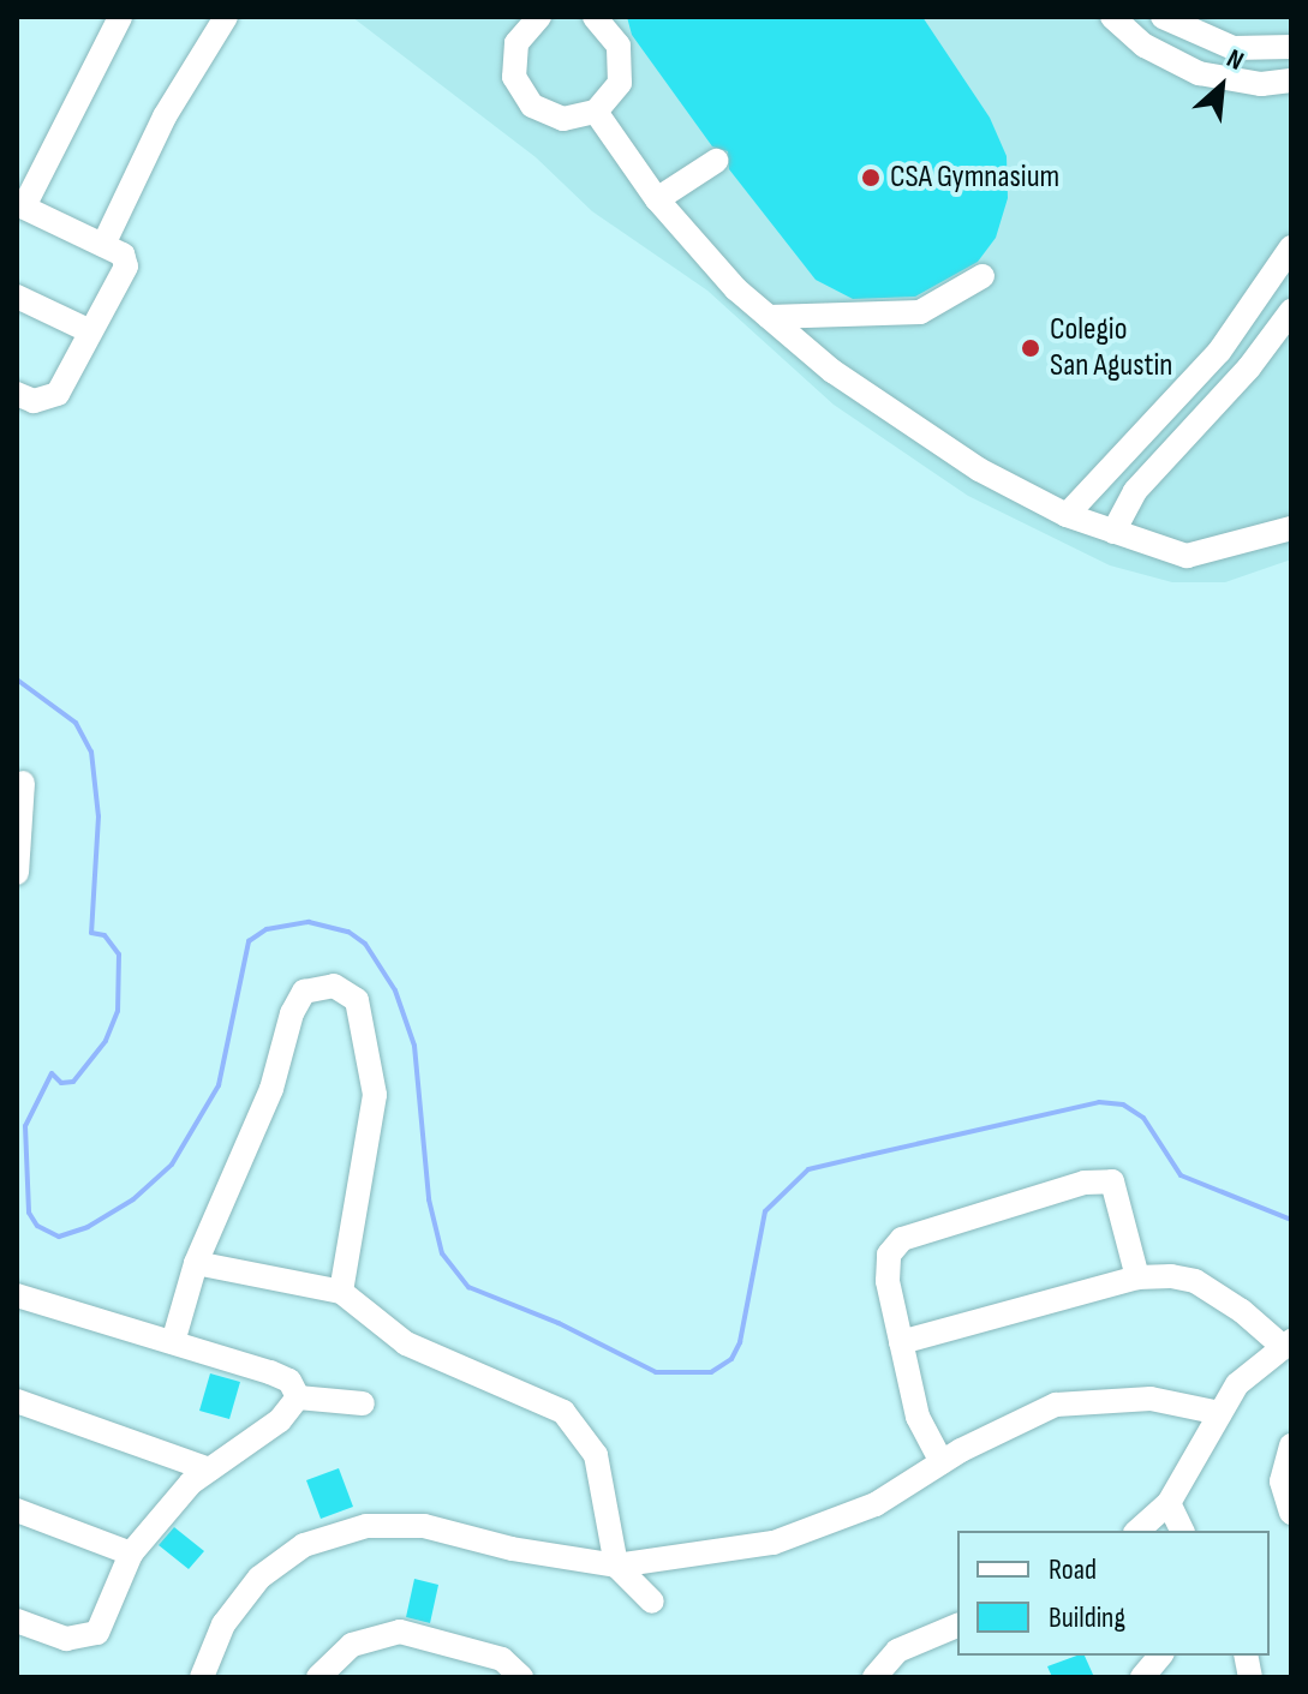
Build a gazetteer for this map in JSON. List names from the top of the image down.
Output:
{
  "places": ["CSA Gymnasium", "Colegio San Agustin"],
  "legend": ["Road", "Building"],
  "north": "top right"
}
